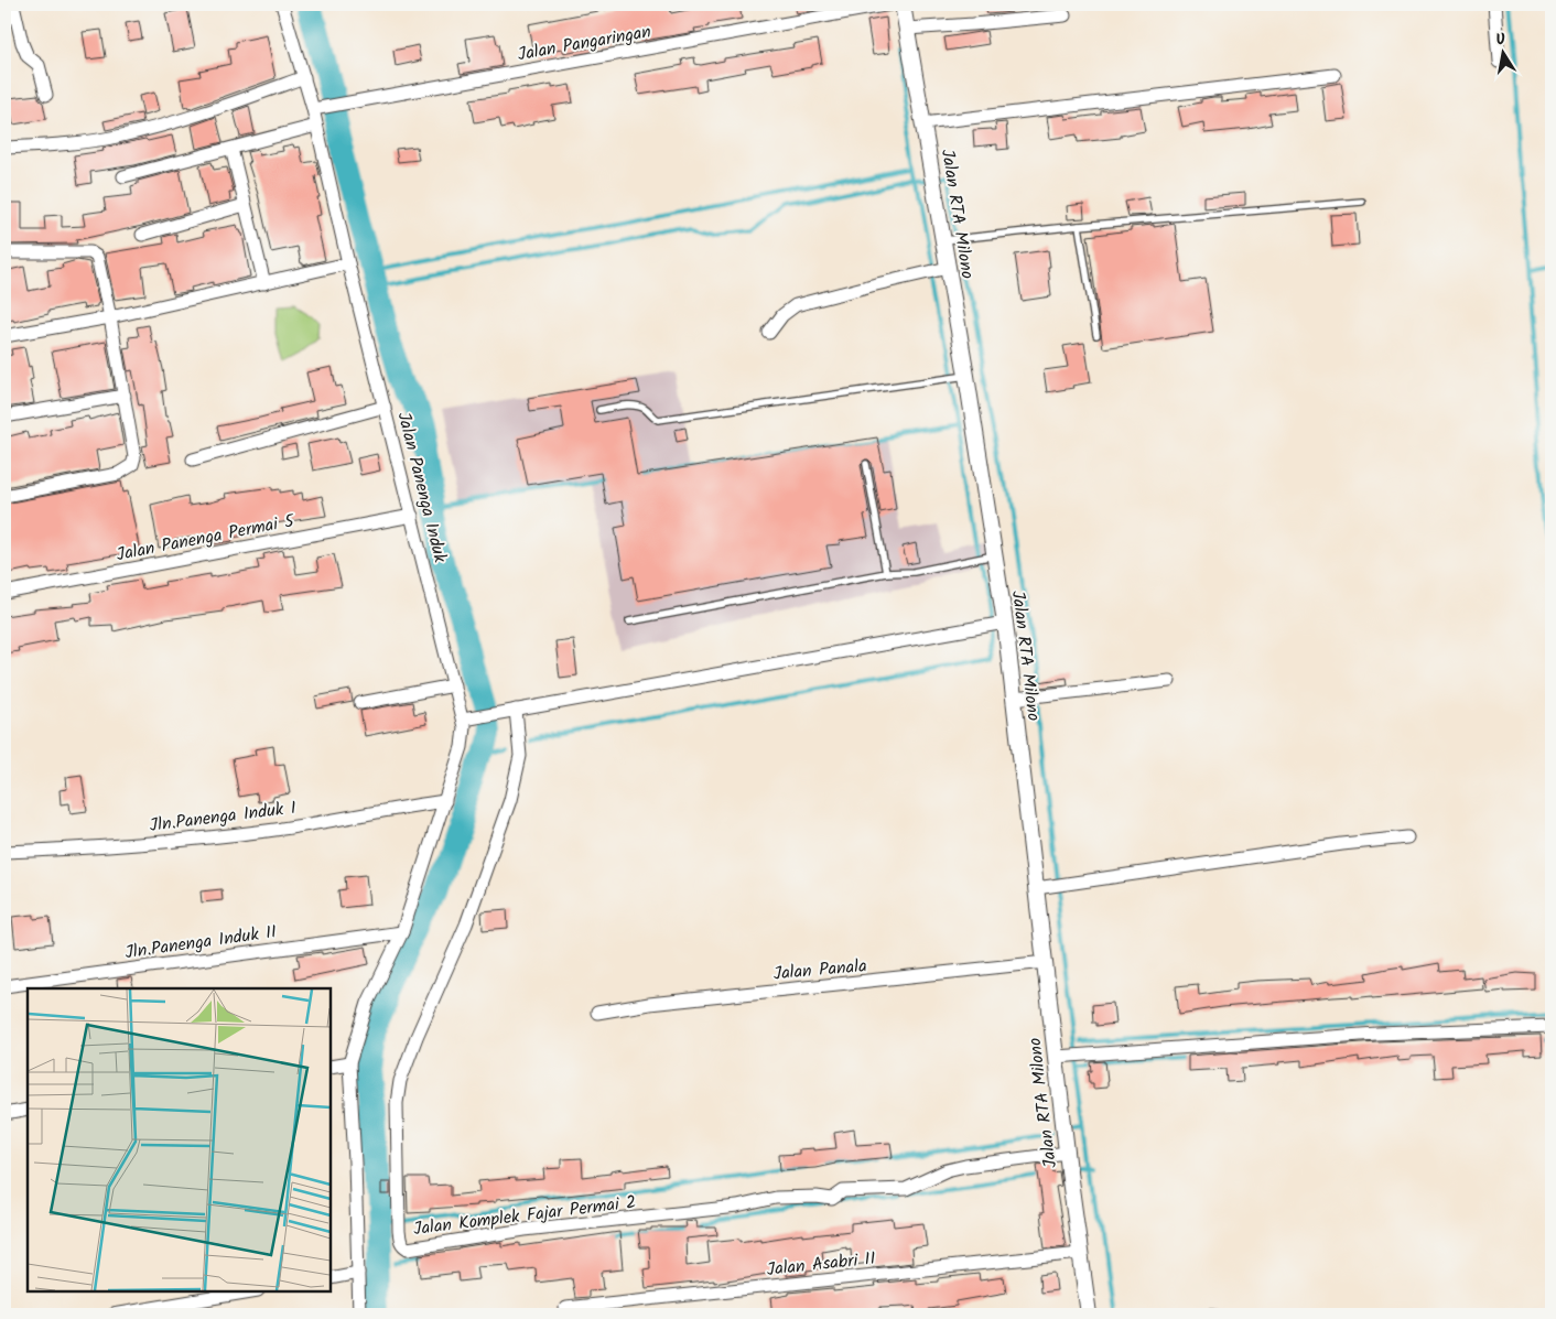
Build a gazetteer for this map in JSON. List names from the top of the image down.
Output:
{
  "streets": {
    "street": [
      "Jalan Pangaringan",
      "Jalan RTA Milono",
      "Jalan Panenga Induk",
      "Jalan Panenga Permai 5",
      "Jln.Panenga Induk I",
      "Jln.Panenga Induk II",
      "Jalan Panala",
      "Jalan Komplek Fajar Permai 2",
      "Jalan Asabri II"
    ]
  },
  "crossings": [
    ["Jalan Pangaringan", "Jalan Panenga Induk"],
    ["Jalan RTA Milono", "Jalan Panala"],
    ["Jalan RTA Milono", "Jalan Komplek Fajar Permai 2"],
    ["Jalan RTA Milono", "Jalan Asabri II"],
    ["Jalan Panenga Induk", "Jalan Panenga Permai 5"],
    ["Jalan Panenga Induk", "Jln.Panenga Induk I"],
    ["Jalan Panenga Induk", "Jln.Panenga Induk II"]
  ],
  "north": "top"
}
